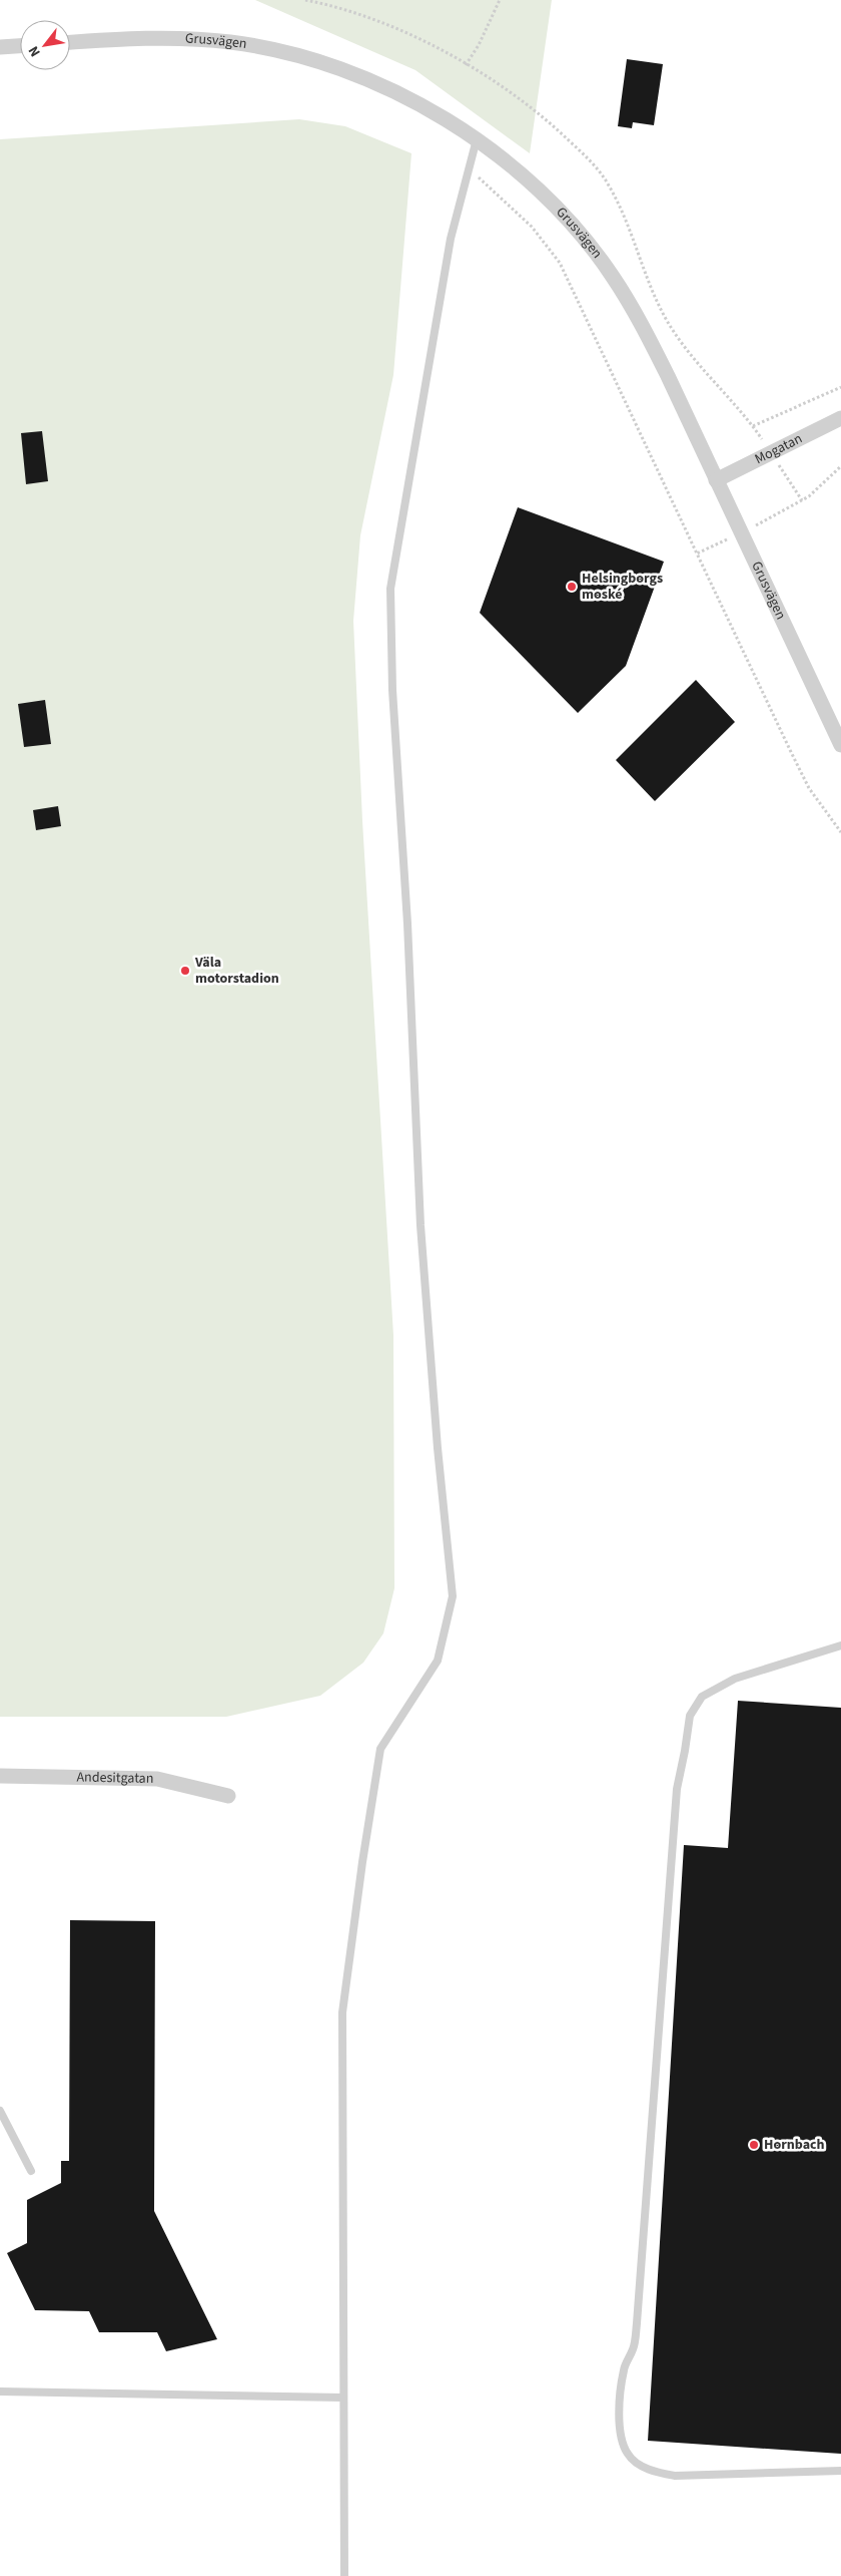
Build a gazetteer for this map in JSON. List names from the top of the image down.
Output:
{
  "streets": {
    "street": ["Grusvägen", "Mogatan", "Andesitgatan"]
  },
  "crossings": [
    ["Grusvägen", "Mogatan"]
  ],
  "places": ["Helsingborgs moské", "Väla motorstadion", "Hornbach"],
  "north": "bottom left"
}
